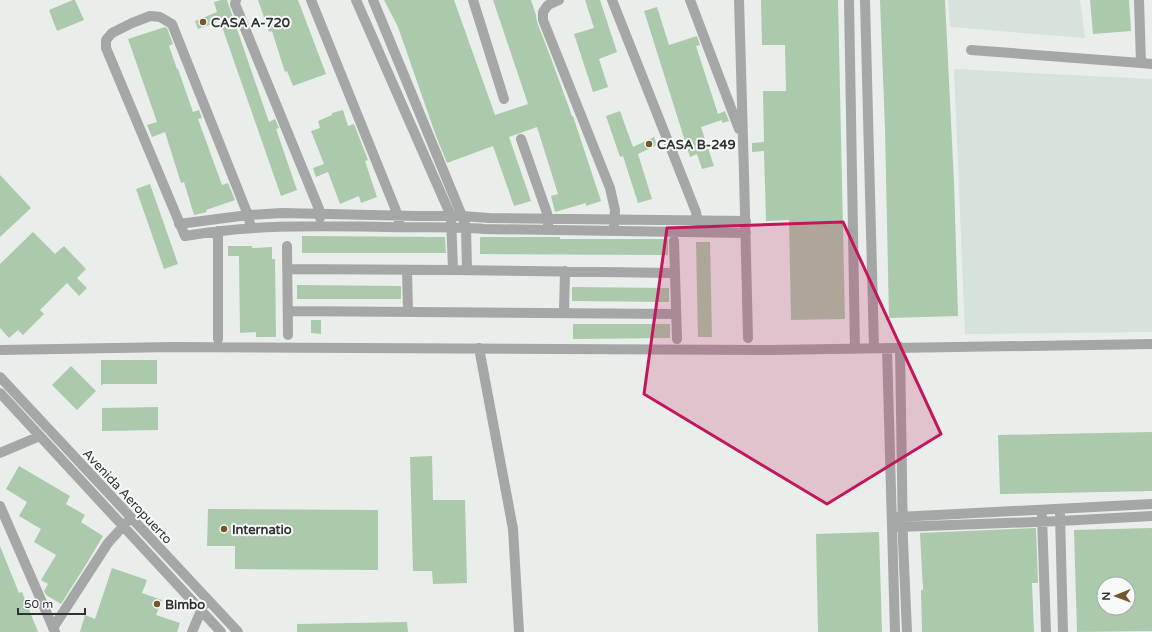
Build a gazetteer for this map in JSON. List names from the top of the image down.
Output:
{
  "streets": {
    "street": ["Avenida Aeropuerto"]
  },
  "places": [
    "CASA A-720",
    "CASA B-249",
    "Internatio",
    "Bimbo"
  ],
  "scale_bar": "50 m",
  "north": "left"
}
